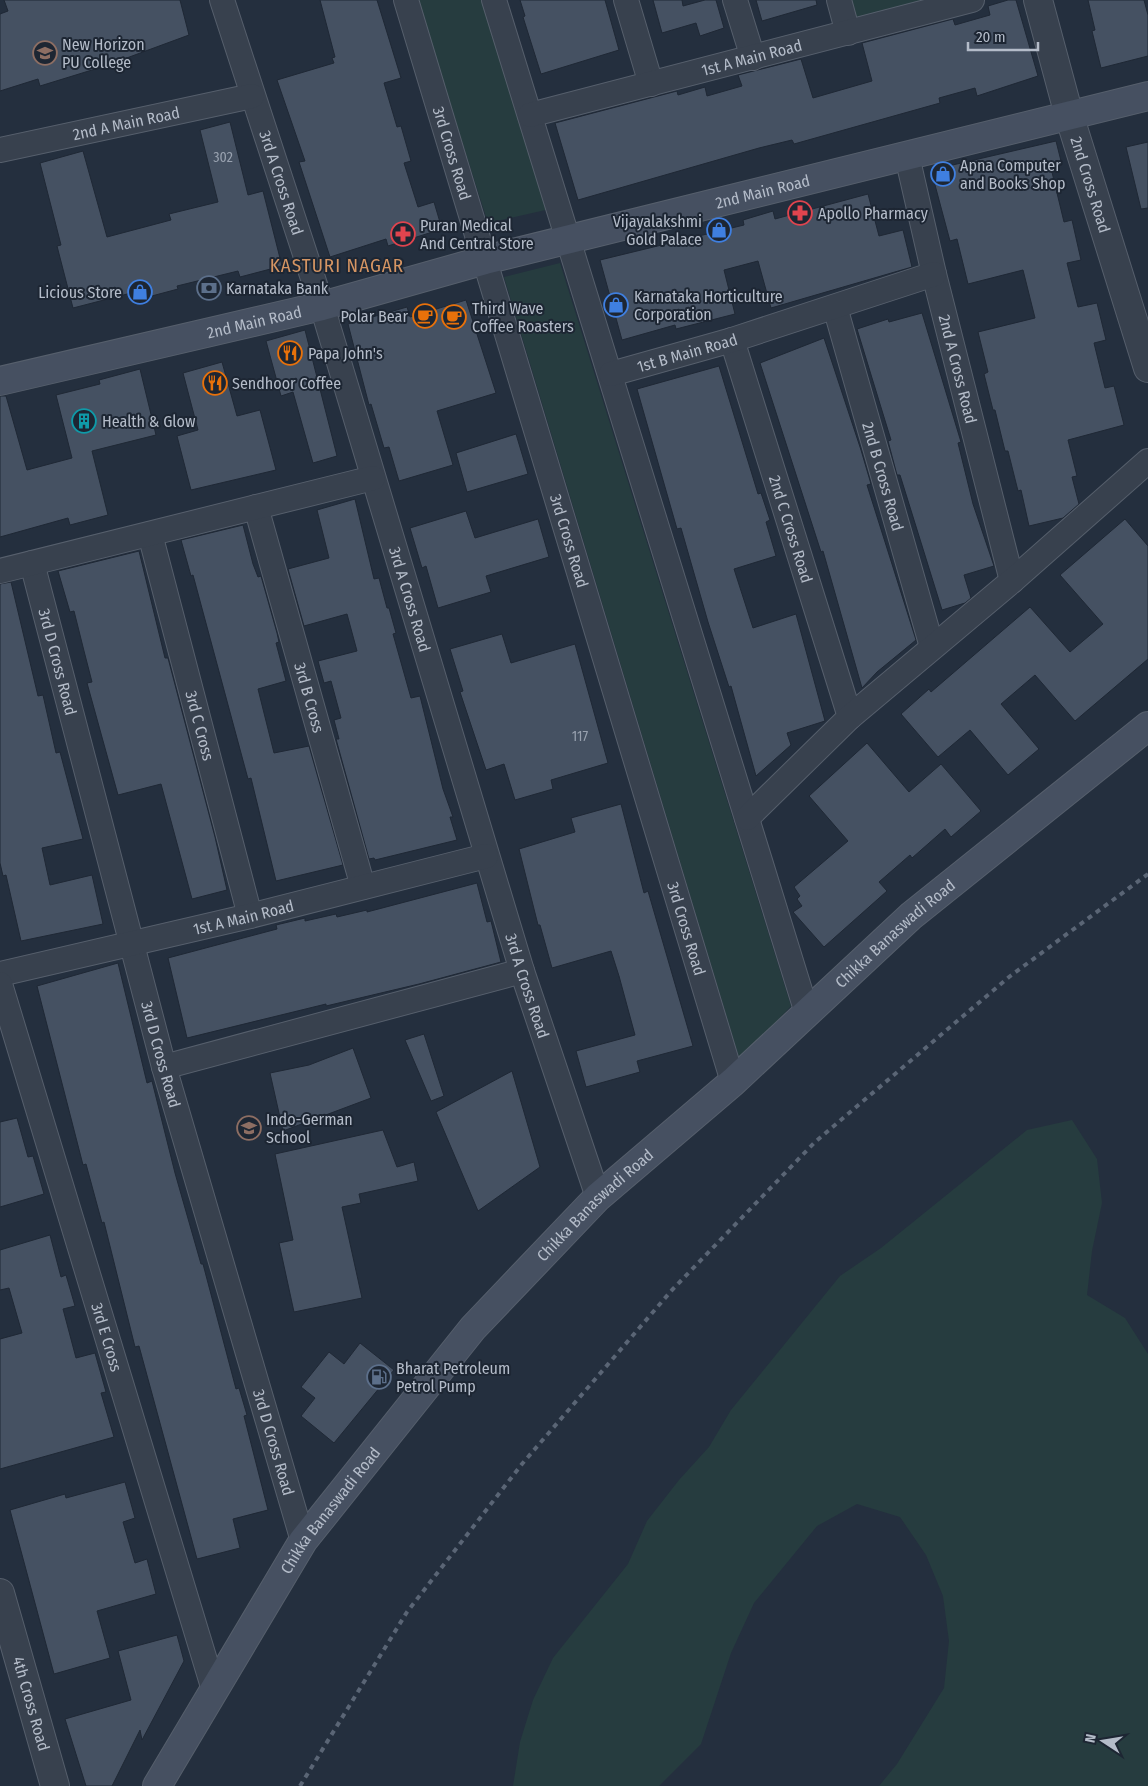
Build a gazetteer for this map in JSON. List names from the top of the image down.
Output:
{
  "streets": {
    "main road": ["2nd Main Road", "Chikka Banaswadi Road"],
    "street": [
      "1st A Main Road",
      "2nd A Main Road",
      "3rd Cross Road",
      "3rd A Cross Road",
      "2nd Cross Road",
      "1st B Main Road",
      "2nd A Cross Road",
      "2nd B Cross Road",
      "2nd C Cross Road",
      "3rd D Cross Road",
      "3rd B Cross",
      "3rd C Cross",
      "3rd E Cross",
      "4th Cross Road"
    ]
  },
  "crossings": [
    ["1st A Main Road", "3rd A Cross Road"],
    ["1st A Main Road", "3rd D Cross Road"],
    ["1st A Main Road", "3rd B Cross"],
    ["1st A Main Road", "3rd C Cross"],
    ["2nd A Main Road", "3rd A Cross Road"],
    ["3rd Cross Road", "2nd Main Road"],
    ["3rd Cross Road", "Chikka Banaswadi Road"],
    ["3rd A Cross Road", "2nd Main Road"],
    ["3rd A Cross Road", "Chikka Banaswadi Road"],
    ["2nd Cross Road", "2nd Main Road"],
    ["2nd Main Road", "2nd A Cross Road"],
    ["1st B Main Road", "2nd A Cross Road"],
    ["1st B Main Road", "2nd B Cross Road"],
    ["1st B Main Road", "2nd C Cross Road"],
    ["3rd D Cross Road", "Chikka Banaswadi Road"],
    ["Chikka Banaswadi Road", "3rd E Cross"]
  ],
  "districts": ["KASTURI NAGAR"],
  "places": {
    "school or university": ["New Horizon PU College", "Indo-German School"],
    "shop": [
      "Apna Computer and Books Shop",
      "Vijayalakshmi Gold Palace",
      "Licious Store",
      "Karnataka Horticulture Corporation"
    ],
    "pharmacy": ["Apollo Pharmacy", "Puran Medical And Central Store"],
    "bank": ["Karnataka Bank"],
    "cafe": ["Polar Bear", "Third Wave Coffee Roasters"],
    "restaurant": ["Papa John's", "Sendhoor Coffee"],
    "building": ["Health & Glow"],
    "fuel station": ["Bharat Petroleum Petrol Pump"]
  },
  "house_numbers": ["302", "117"],
  "scale_bar": "20 m",
  "north": "left"
}
